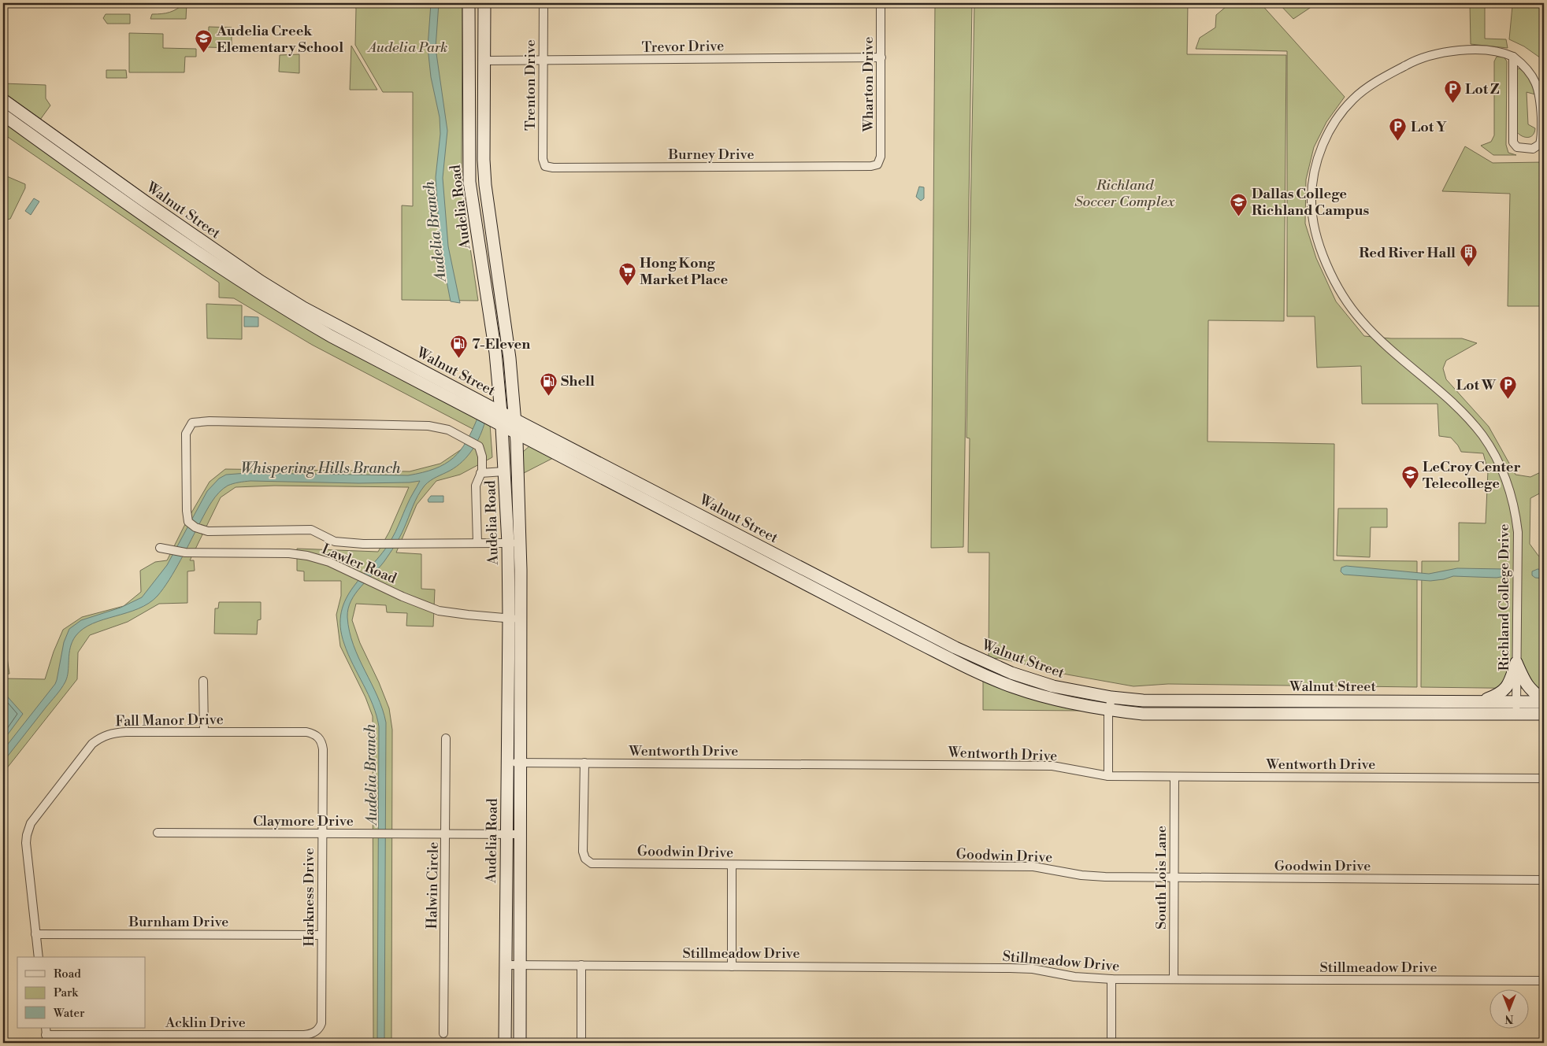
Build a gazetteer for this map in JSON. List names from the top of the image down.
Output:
{
  "streets": {
    "main road": ["Audelia Road", "Walnut Street"],
    "street": [
      "Trevor Drive",
      "Wharton Drive",
      "Trenton Drive",
      "Burney Drive",
      "Lawler Road",
      "Richland College Drive",
      "Fall Manor Drive",
      "Wentworth Drive",
      "Claymore Drive",
      "Goodwin Drive",
      "South Lois Lane",
      "Halwin Circle",
      "Harkness Drive",
      "Burnham Drive",
      "Stillmeadow Drive",
      "Acklin Drive"
    ]
  },
  "crossings": [
    ["Trevor Drive", "Wharton Drive"],
    ["Trevor Drive", "Trenton Drive"],
    ["Trevor Drive", "Audelia Road"],
    ["Wharton Drive", "Burney Drive"],
    ["Trenton Drive", "Burney Drive"],
    ["Audelia Road", "Walnut Street"],
    ["Audelia Road", "Lawler Road"],
    ["Audelia Road", "Wentworth Drive"],
    ["Audelia Road", "Claymore Drive"],
    ["Audelia Road", "Stillmeadow Drive"],
    ["Walnut Street", "Richland College Drive"],
    ["Fall Manor Drive", "Harkness Drive"],
    ["Fall Manor Drive", "Burnham Drive"],
    ["Wentworth Drive", "Goodwin Drive"],
    ["Wentworth Drive", "South Lois Lane"],
    ["Claymore Drive", "Halwin Circle"],
    ["Claymore Drive", "Harkness Drive"],
    ["Goodwin Drive", "South Lois Lane"],
    ["South Lois Lane", "Stillmeadow Drive"],
    ["Harkness Drive", "Burnham Drive"],
    ["Harkness Drive", "Acklin Drive"]
  ],
  "water": ["Audelia Branch", "Whispering Hills Branch"],
  "parks": ["Audelia Park", "Richland Soccer Complex"],
  "places": {
    "school or university": ["Audelia Creek Elementary School", "Dallas College Richland Campus", "LeCroy Center Telecollege"],
    "parking": ["Lot Z", "Lot Y", "Lot W"],
    "building": ["Red River Hall"],
    "supermarket": ["Hong Kong Market Place"],
    "fuel station": ["7-Eleven", "Shell"]
  },
  "legend": ["Road", "Park", "Water"],
  "north": "bottom"
}
